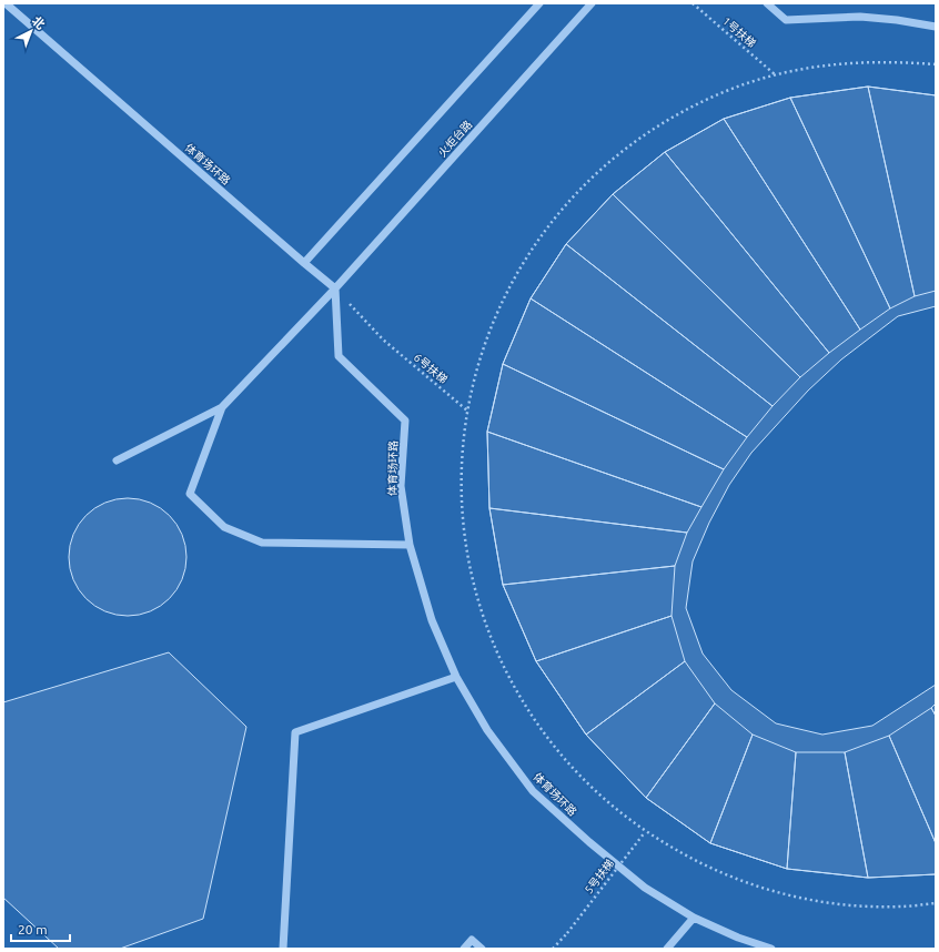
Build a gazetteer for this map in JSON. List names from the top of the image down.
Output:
{
  "streets": {
    "lane": ["火炬台路", "体育场环路"],
    "path": ["1号扶梯", "6号扶梯", "5号扶梯"]
  },
  "crossings": [
    ["火炬台路", "体育场环路"],
    ["火炬台路", "6号扶梯"],
    ["体育场环路", "6号扶梯"]
  ],
  "scale_bar": "20 m",
  "north": "top right"
}
